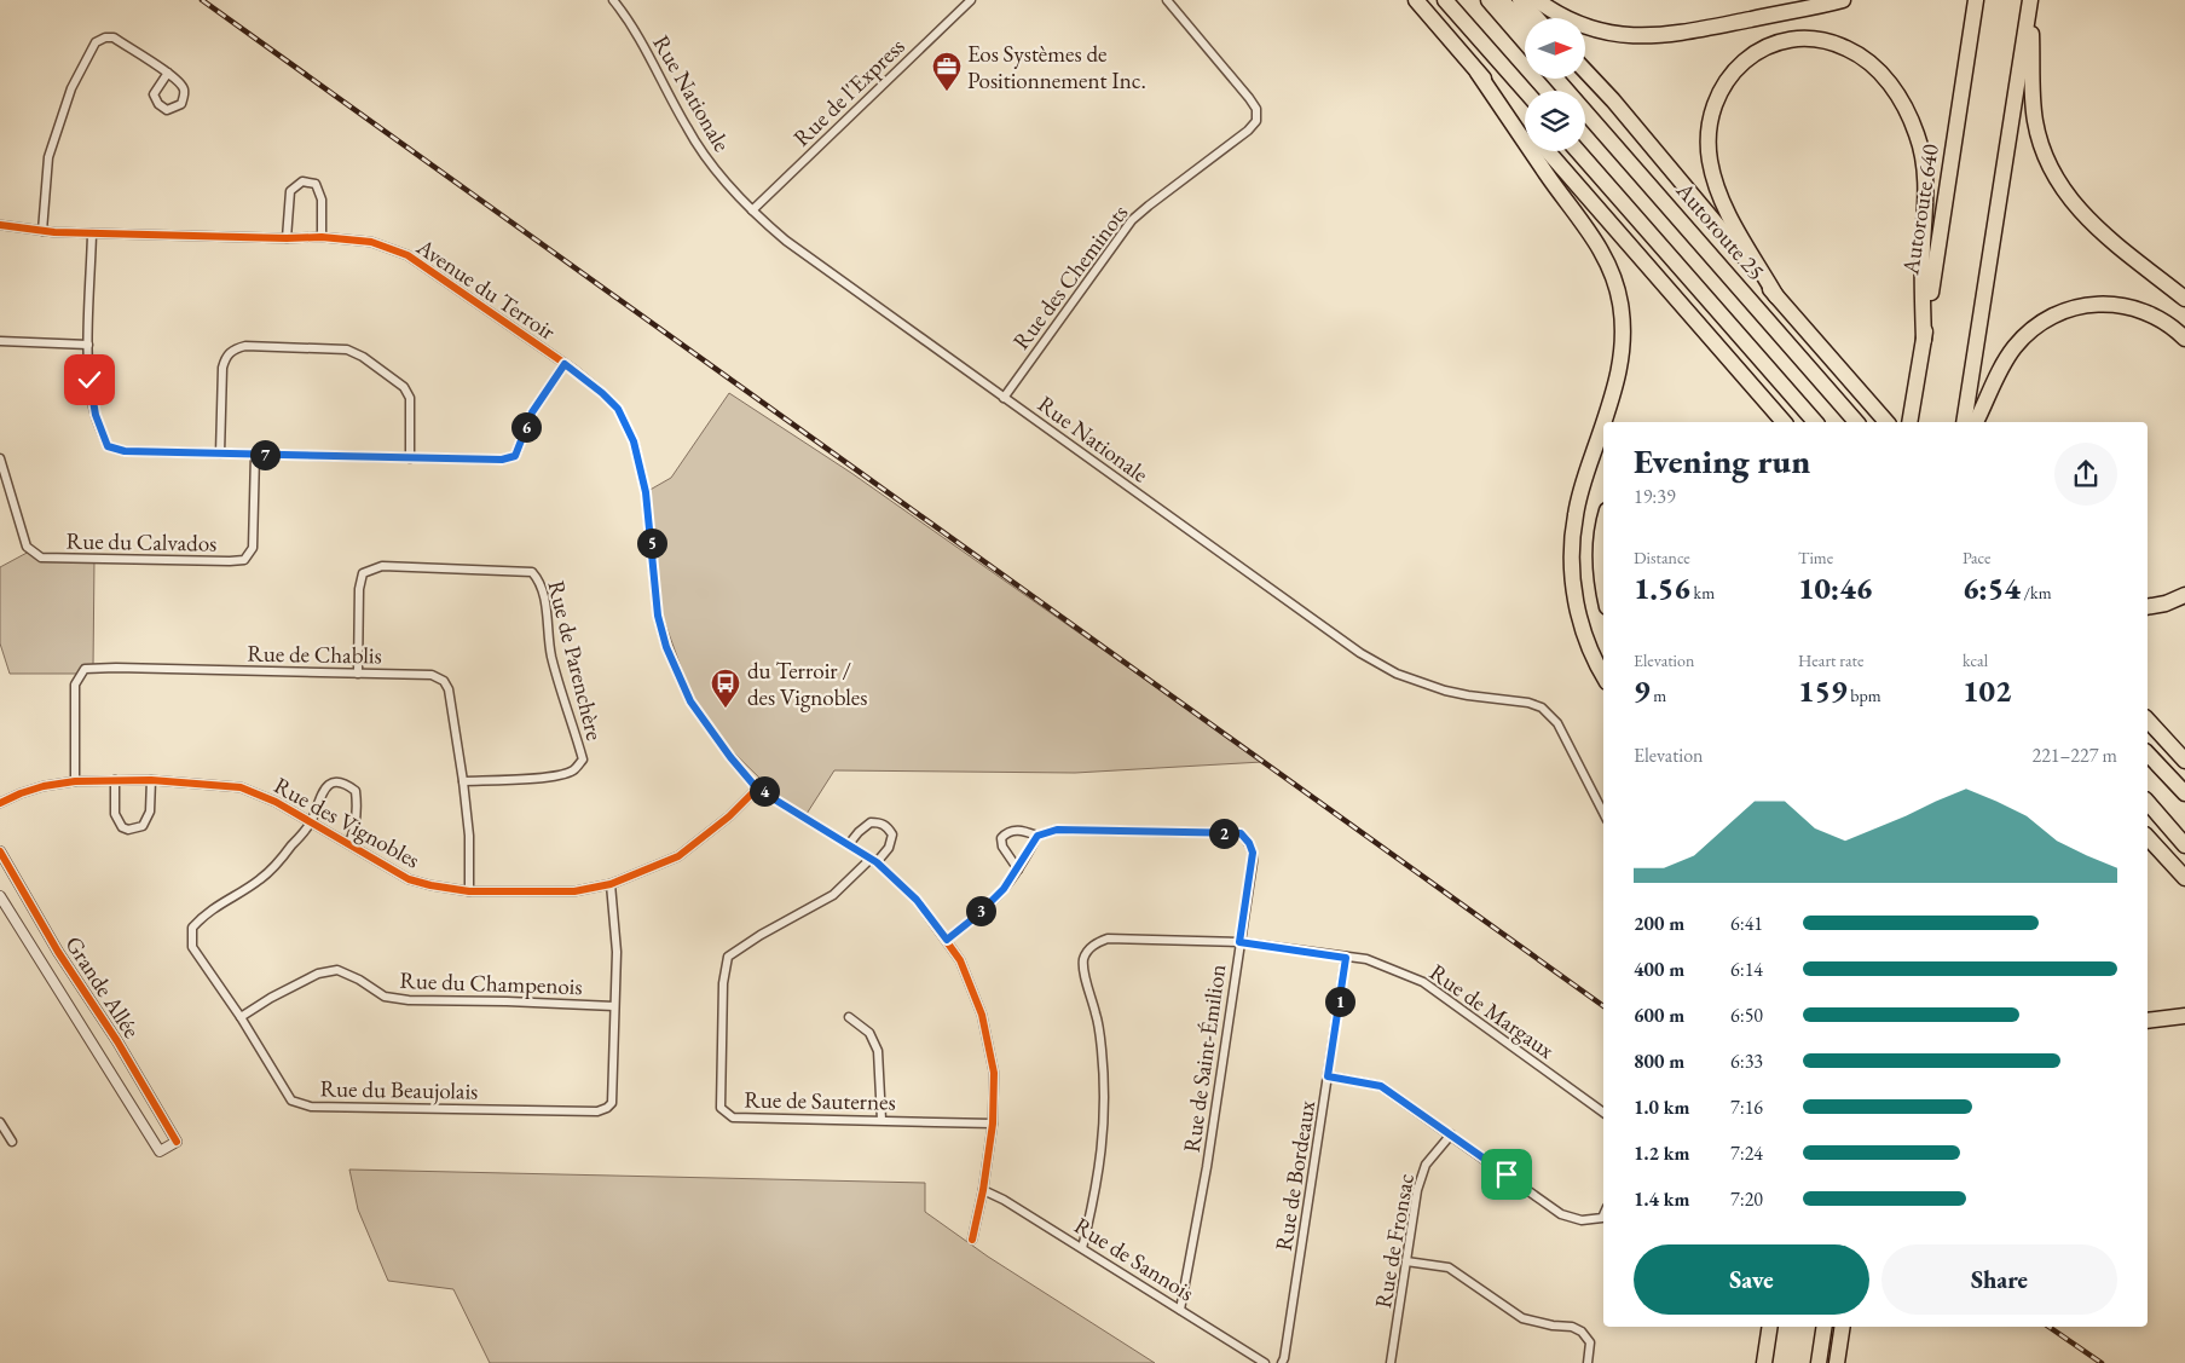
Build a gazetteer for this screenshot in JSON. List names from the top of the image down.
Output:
{
  "streets": {
    "highway": ["Autoroute 640", "Autoroute 25"],
    "street": [
      "Rue de l'Express",
      "Rue Nationale",
      "Rue des Cheminots",
      "Avenue du Terroir",
      "Rue du Calvados",
      "Rue de Chablis",
      "Rue de Parenchère",
      "Rue des Vignobles",
      "Rue du Champenois",
      "Grande Allée",
      "Rue de Margaux",
      "Rue de Saint-Émilion",
      "Rue du Beaujolais",
      "Rue de Sauternes",
      "Rue de Bordeaux",
      "Rue de Fronsac",
      "Rue de Sannois"
    ]
  },
  "crossings": [
    ["Rue de l'Express", "Rue Nationale"],
    ["Rue Nationale", "Rue des Cheminots"],
    ["Avenue du Terroir", "Rue des Vignobles"],
    ["Avenue du Terroir", "Rue de Sauternes"],
    ["Avenue du Terroir", "Rue de Sannois"],
    ["Rue de Chablis", "Rue de Parenchère"],
    ["Rue de Chablis", "Rue des Vignobles"],
    ["Rue des Vignobles", "Rue du Beaujolais"],
    ["Rue du Champenois", "Rue du Beaujolais"],
    ["Rue de Margaux", "Rue de Saint-Émilion"],
    ["Rue de Margaux", "Rue de Bordeaux"],
    ["Rue de Margaux", "Rue de Sannois"],
    ["Rue de Saint-Émilion", "Rue de Sannois"]
  ],
  "places": {
    "office": ["Eos Systèmes de Positionnement Inc."],
    "bus stop": ["du Terroir / des Vignobles"]
  },
  "north": "right",
  "page": {
    "pins": [
      "6",
      "7",
      "5",
      "4",
      "2",
      "3",
      "1"
    ],
    "heading": ["Evening run", "19:39"],
    "stats": [
      ["Distance", "1.56 km"],
      ["Time", "10:46"],
      ["Pace", "6:54 /km"],
      ["Elevation", "9 m"],
      ["Heart rate", "159 bpm"],
      ["kcal", "102"]
    ],
    "chart": ["Elevation", "221–227 m"],
    "list": [
      {
        "name": "200 m",
        "note": "6:41"
      },
      {
        "name": "400 m",
        "note": "6:14"
      },
      {
        "name": "600 m",
        "note": "6:50"
      },
      {
        "name": "800 m",
        "note": "6:33"
      },
      {
        "name": "1.0 km",
        "note": "7:16"
      },
      {
        "name": "1.2 km",
        "note": "7:24"
      },
      {
        "name": "1.4 km",
        "note": "7:20"
      }
    ],
    "buttons": ["Save", "Share"]
  }
}
